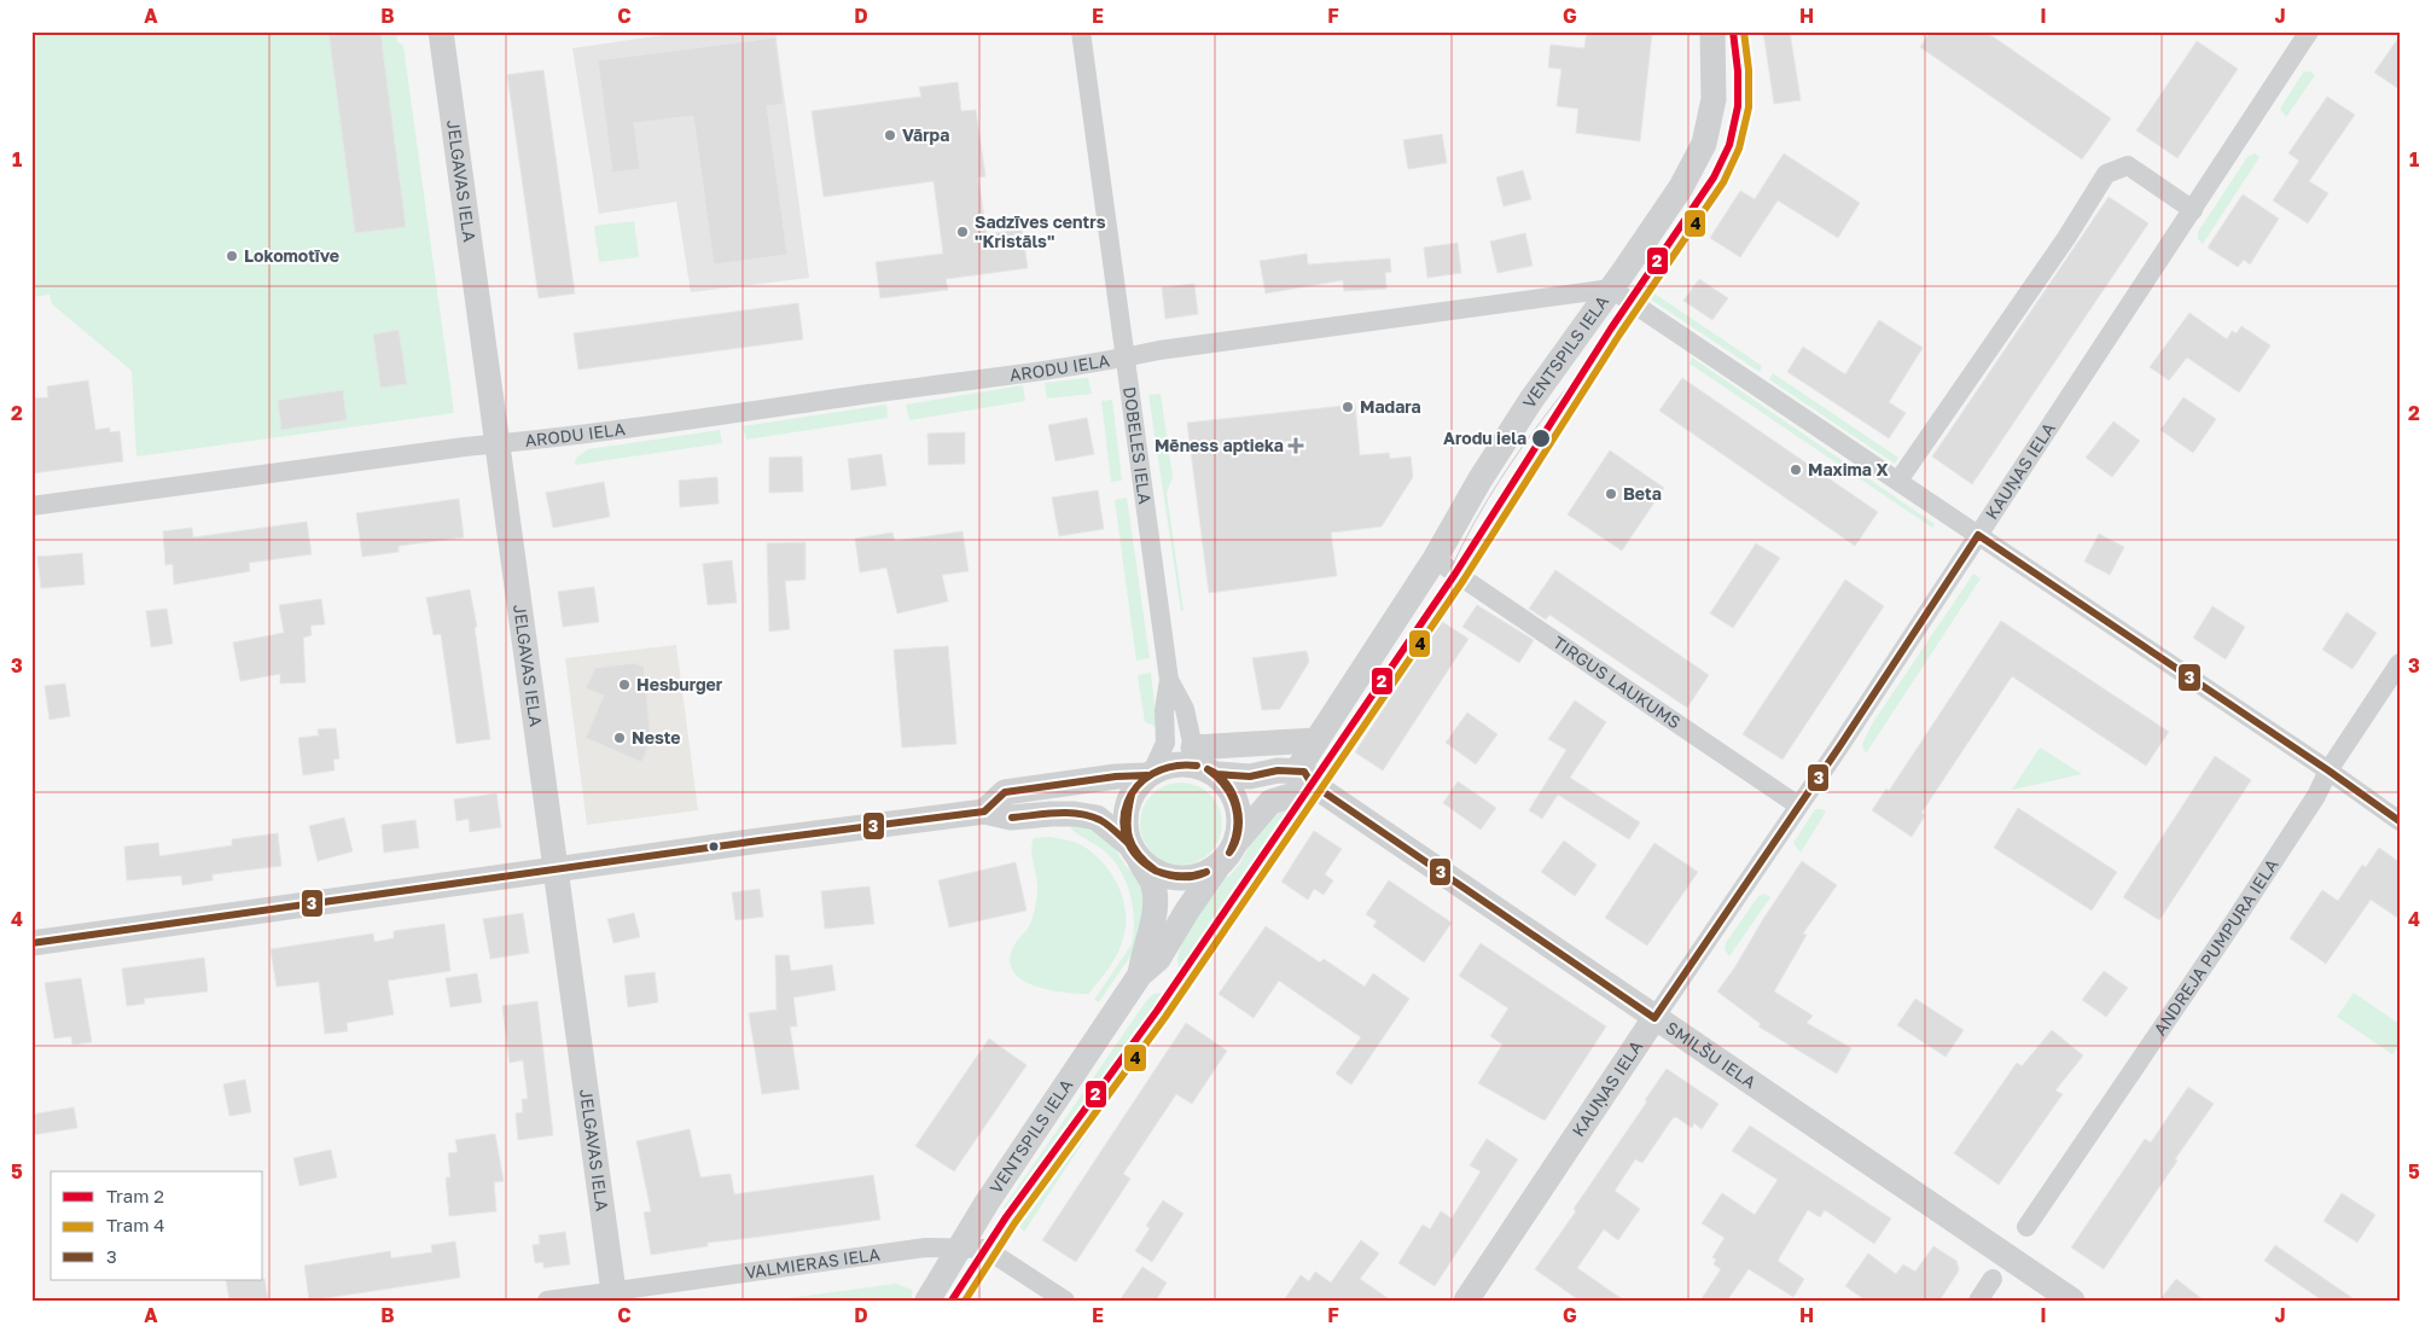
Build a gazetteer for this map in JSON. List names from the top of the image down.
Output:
{
  "streets": {
    "street": [
      "JELGAVAS IELA",
      "VENTSPILS IELA",
      "ARODU IELA",
      "DOBELES IELA",
      "KAUŅAS IELA",
      "TIRGUS LAUKUMS",
      "ANDREJA PUMPURA IELA",
      "SMILŠU IELA",
      "VALMIERAS IELA"
    ]
  },
  "crossings": [
    ["JELGAVAS IELA", "ARODU IELA"],
    ["JELGAVAS IELA", "VALMIERAS IELA"],
    ["VENTSPILS IELA", "ARODU IELA"],
    ["VENTSPILS IELA", "TIRGUS LAUKUMS"],
    ["VENTSPILS IELA", "SMILŠU IELA"],
    ["VENTSPILS IELA", "VALMIERAS IELA"],
    ["ARODU IELA", "DOBELES IELA"],
    ["KAUŅAS IELA", "TIRGUS LAUKUMS"],
    ["KAUŅAS IELA", "SMILŠU IELA"]
  ],
  "places": {
    "other": [
      "Vārpa",
      "Sadzīves centrs \"Kristāls\"",
      "Lokomotīve",
      "Madara",
      "Arodu iela",
      "Maxima X",
      "Beta",
      "Hesburger",
      "Neste"
    ],
    "health": ["Mēness aptieka"]
  },
  "lines": ["tram line 2", "tram line 4", "transit line 3"],
  "legend": ["Tram 2", "Tram 4", "3"],
  "grid": {
    "columns": [
      "A",
      "B",
      "C",
      "D",
      "E",
      "F",
      "G",
      "H",
      "I",
      "J"
    ],
    "rows": [
      "1",
      "2",
      "3",
      "4",
      "5"
    ]
  }
}
